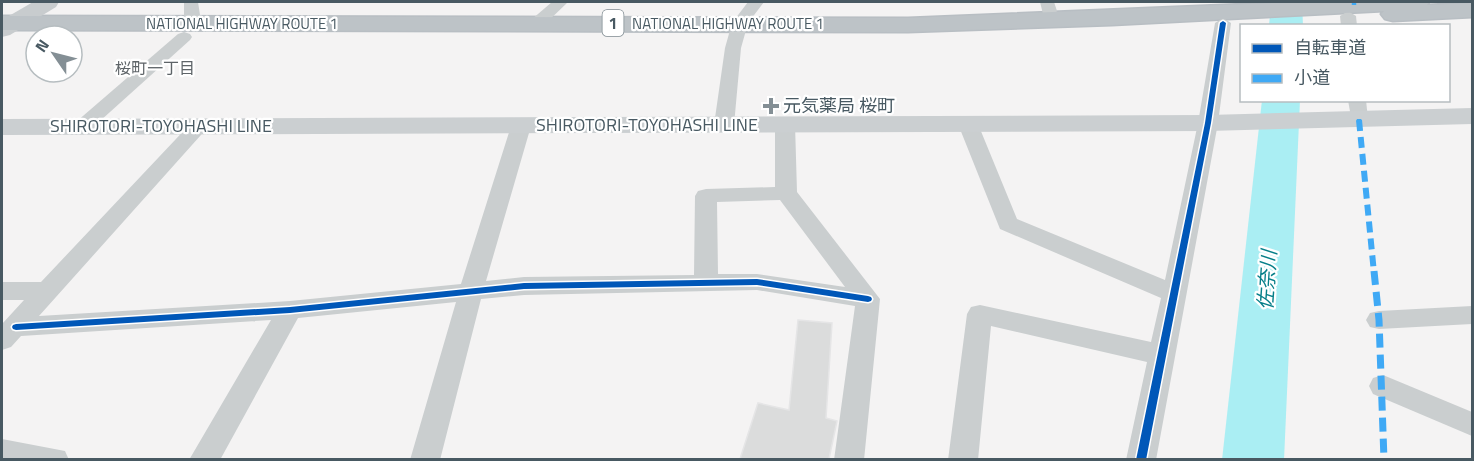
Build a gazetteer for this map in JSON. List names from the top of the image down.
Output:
{
  "streets": {
    "highway": ["1", "NATIONAL HIGHWAY ROUTE 1"],
    "main road": ["SHIROTORI-TOYOHASHI LINE"]
  },
  "districts": ["桜町一丁目"],
  "water": ["佐奈川"],
  "places": {
    "health": ["元気薬局 桜町"]
  },
  "legend": ["自転車道", "小道"],
  "north": "top left"
}
